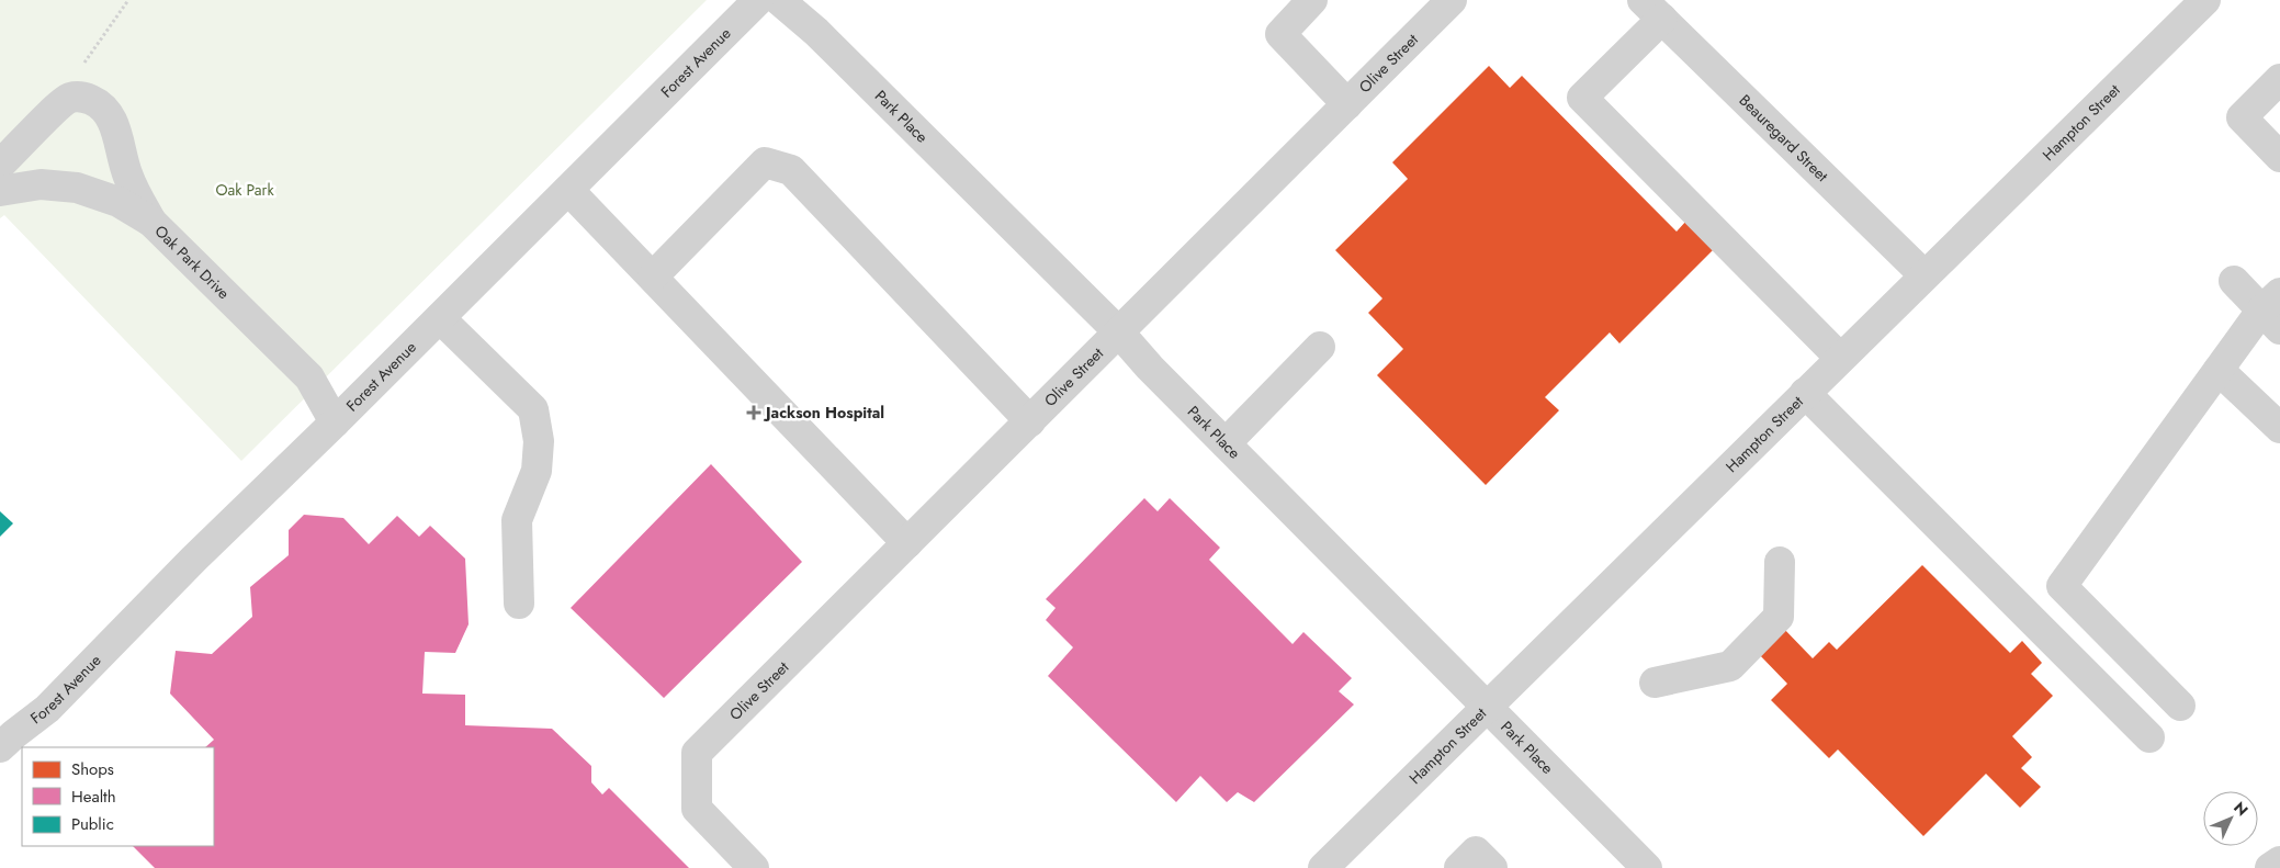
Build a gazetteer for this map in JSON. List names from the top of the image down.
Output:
{
  "streets": {
    "street": [
      "Forest Avenue",
      "Olive Street",
      "Park Place",
      "Hampton Street",
      "Beauregard Street",
      "Oak Park Drive"
    ]
  },
  "crossings": [
    ["Forest Avenue", "Oak Park Drive"],
    ["Olive Street", "Park Place"],
    ["Park Place", "Hampton Street"],
    ["Hampton Street", "Beauregard Street"]
  ],
  "parks": ["Oak Park"],
  "places": {
    "health": ["Jackson Hospital"]
  },
  "legend": ["Shops", "Health", "Public"],
  "north": "top right"
}
